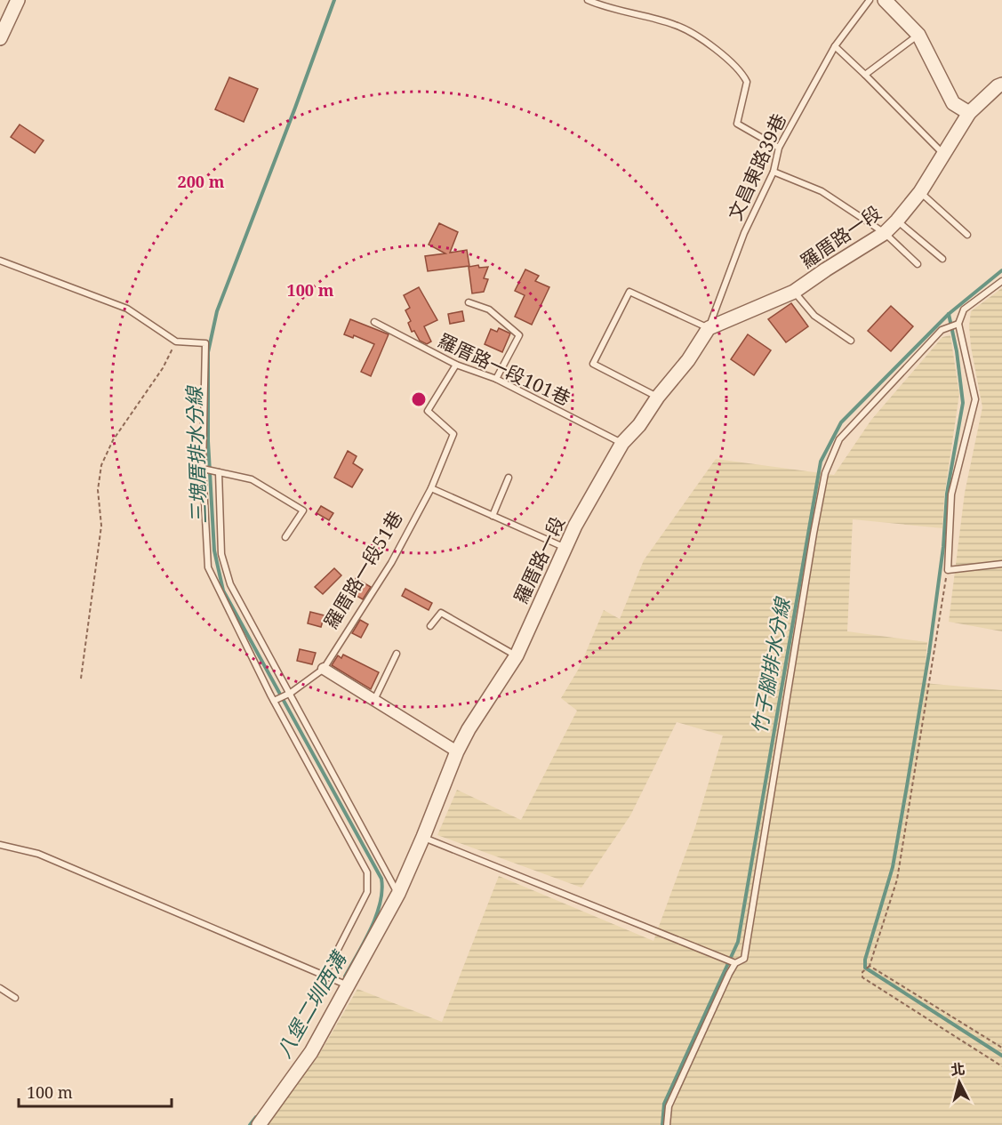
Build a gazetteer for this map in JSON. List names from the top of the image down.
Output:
{
  "streets": {
    "street": ["羅厝路一段"],
    "lane": ["文昌東路39巷", "羅厝路一段101巷", "羅厝路一段51巷"]
  },
  "crossings": [
    ["文昌東路39巷", "羅厝路一段"],
    ["羅厝路一段", "羅厝路一段101巷"],
    ["羅厝路一段101巷", "羅厝路一段51巷"]
  ],
  "water": ["三塊厝排水分線", "竹子腳排水分線", "八堡二圳西溝"],
  "scale_bar": "100 m",
  "north": "top",
  "rings": ["200 m", "100 m"]
}
